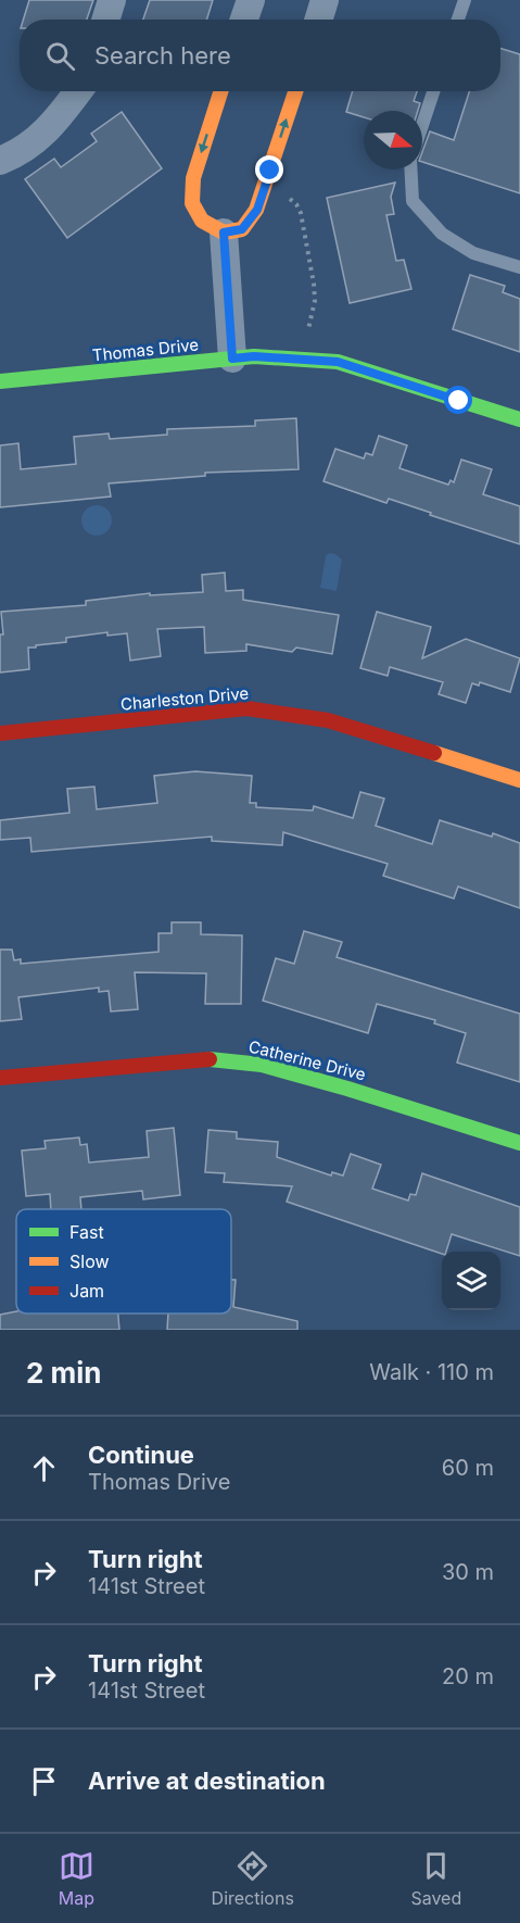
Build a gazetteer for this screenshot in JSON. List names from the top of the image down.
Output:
{
  "streets": {
    "street": ["Thomas Drive", "Charleston Drive", "Catherine Drive"]
  },
  "legend": ["Fast", "Slow", "Jam"],
  "north": "right",
  "page": {
    "search": "Search here",
    "heading": ["2 min", "Walk · 110 m"],
    "list": [
      ["Continue", "Thomas Drive", "60 m"],
      ["Turn right", "141st Street", "30 m"],
      ["Turn right", "141st Street", "20 m"],
      "Arrive at destination"
    ],
    "nav": ["Map", "Directions", "Saved"]
  }
}
